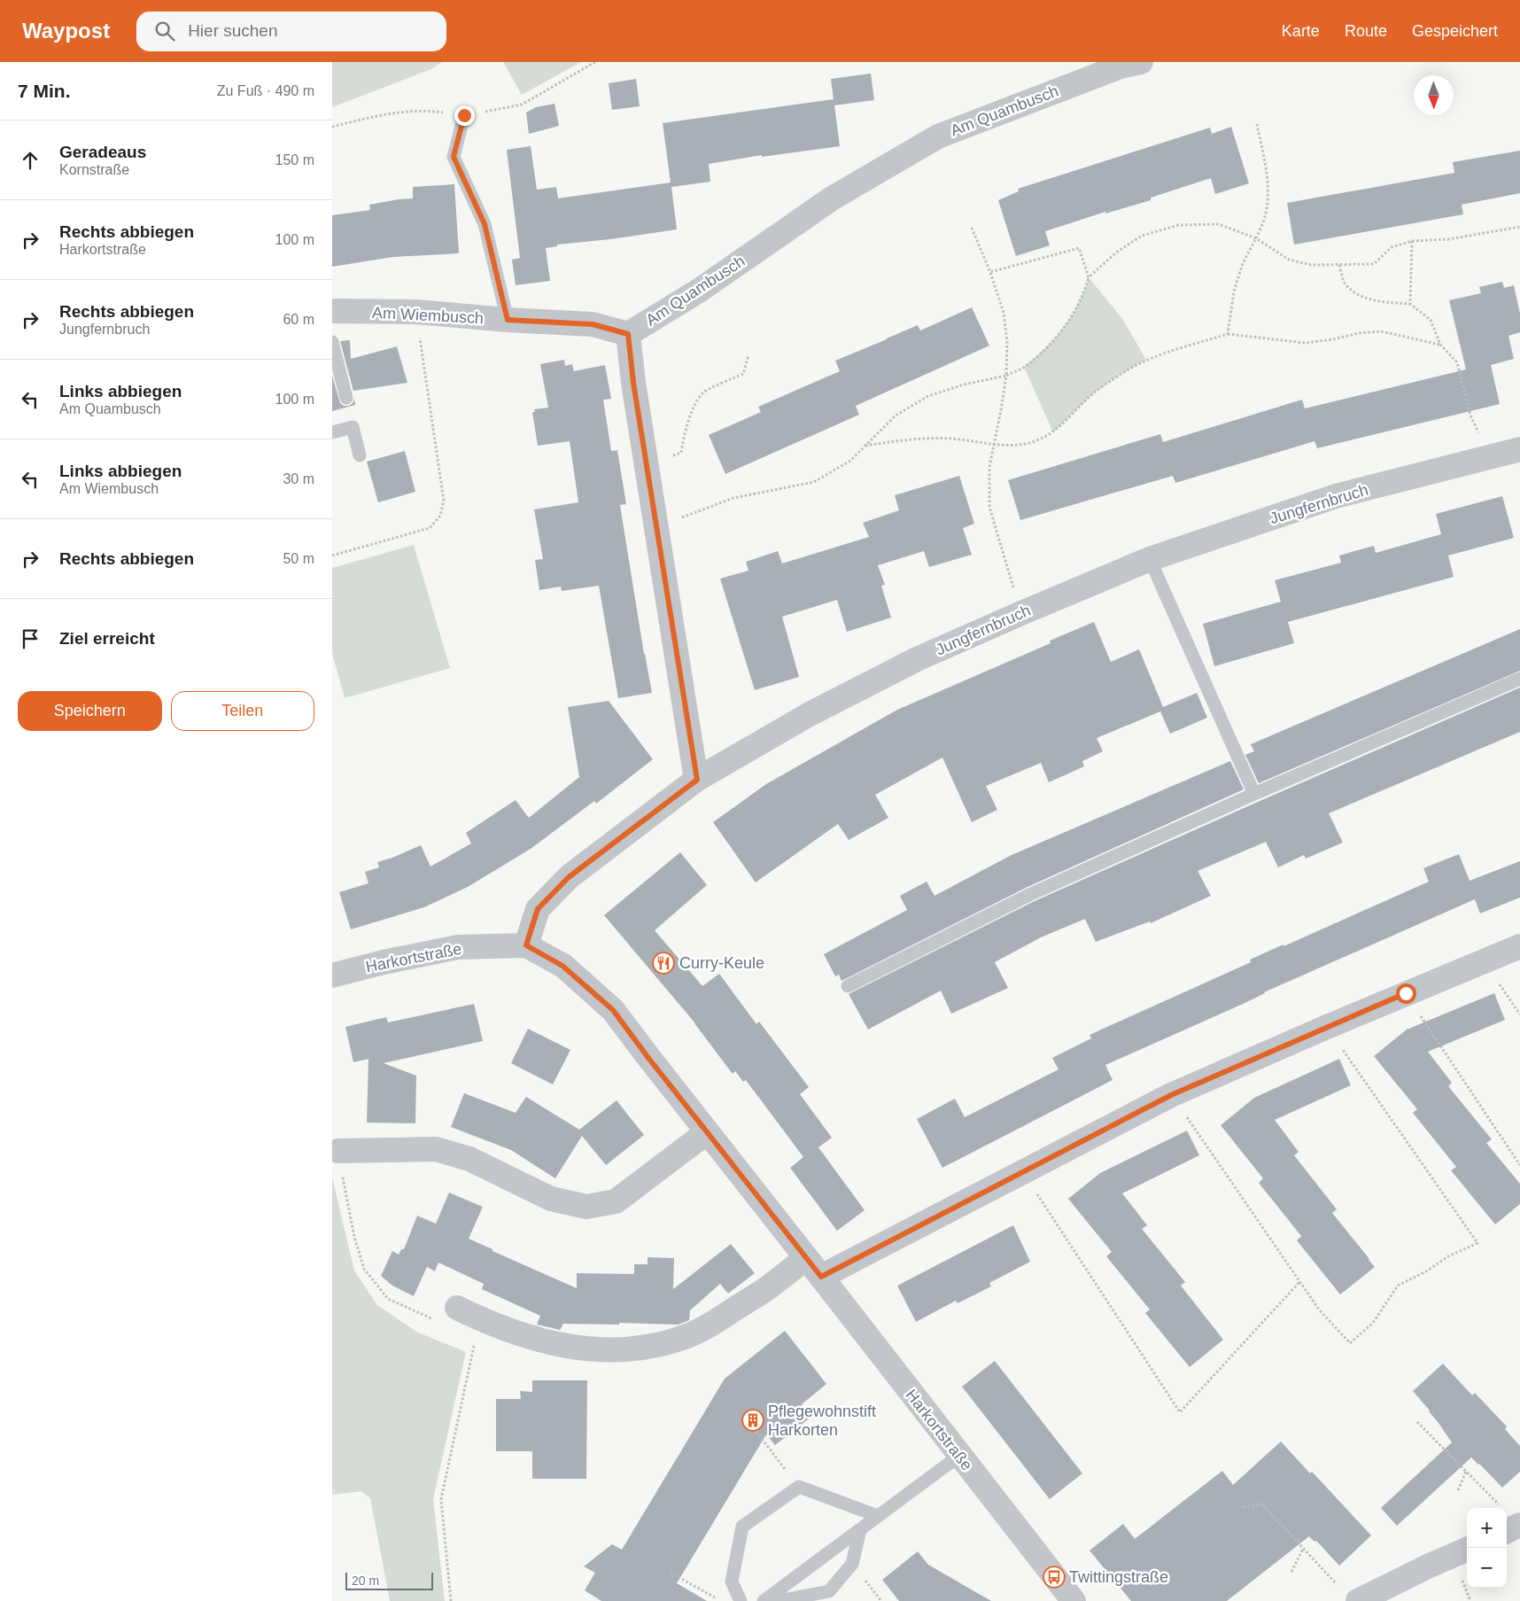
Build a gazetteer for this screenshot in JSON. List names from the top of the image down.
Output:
{
  "streets": {
    "street": [
      "Am Quambusch",
      "Am Wiembusch",
      "Jungfernbruch",
      "Harkortstraße"
    ]
  },
  "crossings": [
    ["Am Quambusch", "Am Wiembusch"],
    ["Am Quambusch", "Jungfernbruch"],
    ["Jungfernbruch", "Harkortstraße"]
  ],
  "places": {
    "restaurant": ["Curry-Keule"],
    "building": ["Pflegewohnstift Harkorten"],
    "bus stop": ["Twittingstraße"]
  },
  "scale_bar": "20 m",
  "north": "bottom",
  "page": {
    "header": "Waypost",
    "search": "Hier suchen",
    "nav": ["Karte", "Route", "Gespeichert"],
    "heading": ["7 Min.", "Zu Fuß · 490 m"],
    "list": [
      ["Geradeaus", "Kornstraße", "150 m"],
      ["Rechts abbiegen", "Harkortstraße", "100 m"],
      ["Rechts abbiegen", "Jungfernbruch", "60 m"],
      ["Links abbiegen", "Am Quambusch", "100 m"],
      ["Links abbiegen", "Am Wiembusch", "30 m"],
      ["Rechts abbiegen", "50 m"],
      "Ziel erreicht"
    ],
    "buttons": ["Speichern", "Teilen"],
    "map_buttons": ["+", "−"],
    "scale": "20 m"
  }
}
